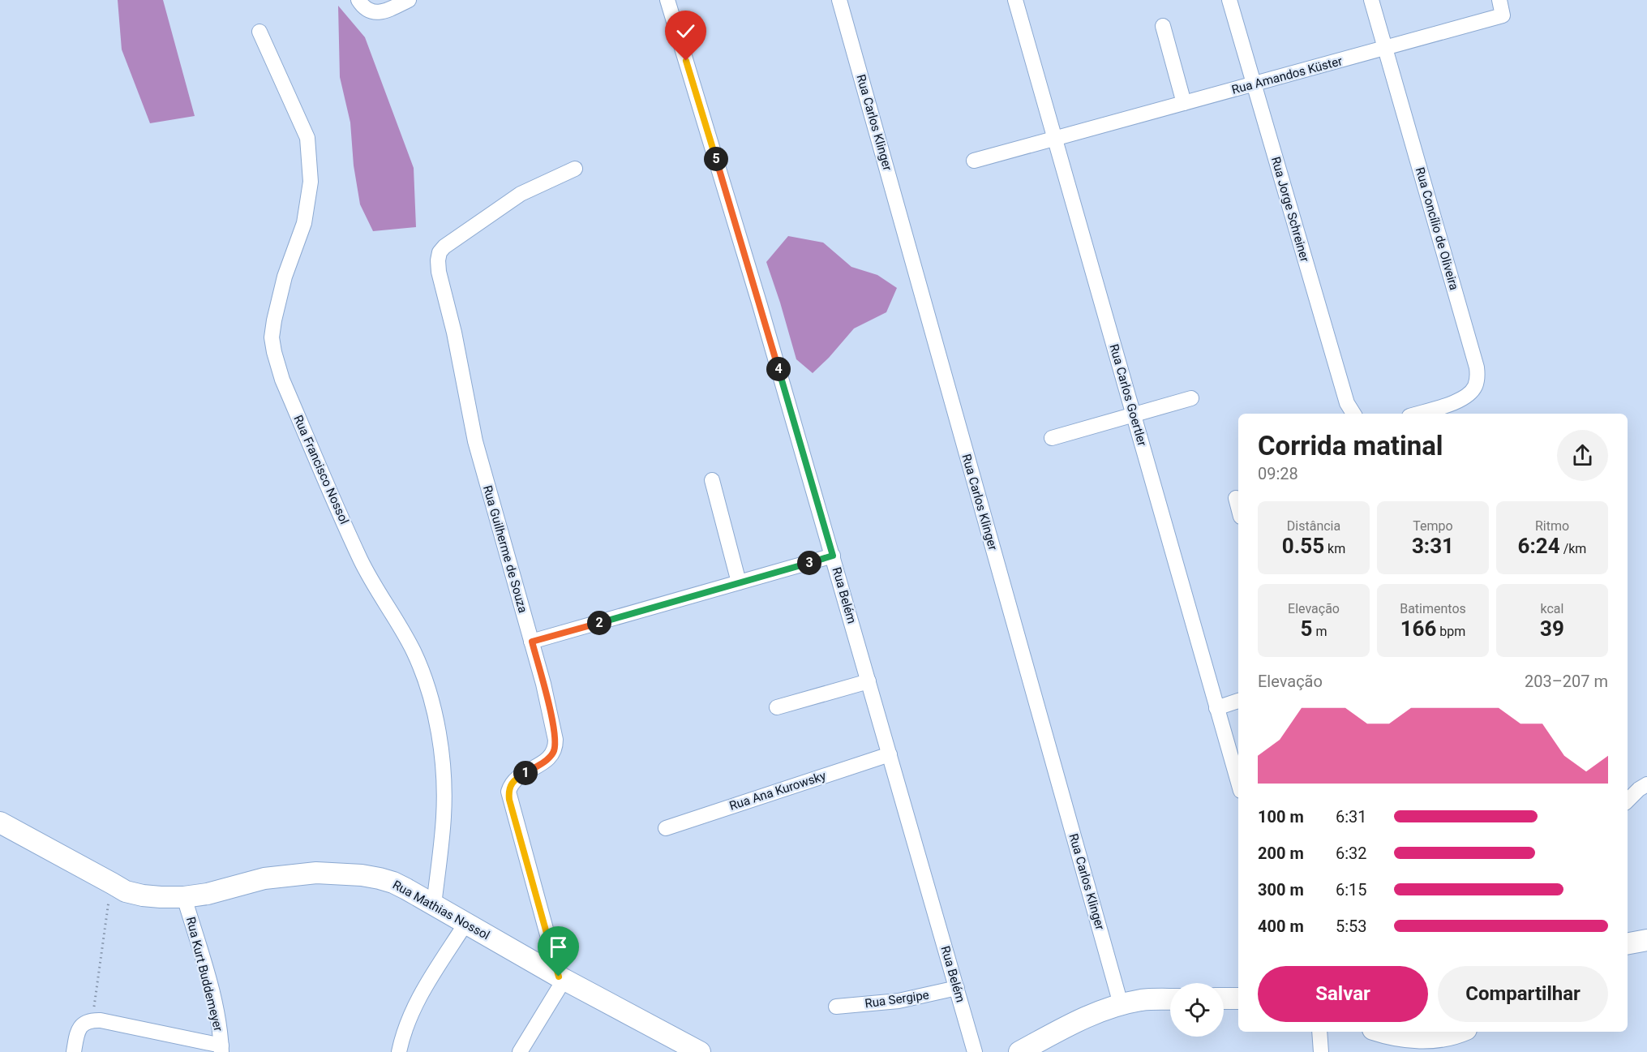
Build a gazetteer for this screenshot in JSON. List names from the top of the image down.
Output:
{
  "streets": {
    "street": [
      "Rua Amandos Küster",
      "Rua Carlos Klinger",
      "Rua Jorge Schreiner",
      "Rua Concílio de Oliveira",
      "Rua Carlos Goertler",
      "Rua Francisco Nossol",
      "Rua Guilherme de Souza",
      "Rua Belém",
      "Rua Ana Kurowsky",
      "Rua Mathias Nossol",
      "Rua Kurt Buddemeyer",
      "Rua Sergipe"
    ]
  },
  "crossings": [
    ["Rua Amandos Küster", "Rua Jorge Schreiner"],
    ["Rua Amandos Küster", "Rua Concílio de Oliveira"],
    ["Rua Amandos Küster", "Rua Carlos Goertler"],
    ["Rua Francisco Nossol", "Rua Mathias Nossol"],
    ["Rua Guilherme de Souza", "Rua Mathias Nossol"],
    ["Rua Belém", "Rua Ana Kurowsky"],
    ["Rua Belém", "Rua Sergipe"],
    ["Rua Mathias Nossol", "Rua Kurt Buddemeyer"]
  ],
  "page": {
    "pins": [
      "5",
      "4",
      "3",
      "2",
      "1"
    ],
    "heading": ["Corrida matinal", "09:28"],
    "stats": [
      ["Distância", "0.55 km"],
      ["Tempo", "3:31"],
      ["Ritmo", "6:24 /km"],
      ["Elevação", "5 m"],
      ["Batimentos", "166 bpm"],
      ["kcal", "39"]
    ],
    "chart": ["Elevação", "203–207 m"],
    "list": [
      {
        "name": "100 m",
        "note": "6:31"
      },
      {
        "name": "200 m",
        "note": "6:32"
      },
      {
        "name": "300 m",
        "note": "6:15"
      },
      {
        "name": "400 m",
        "note": "5:53"
      }
    ],
    "buttons": ["Salvar", "Compartilhar"]
  }
}
